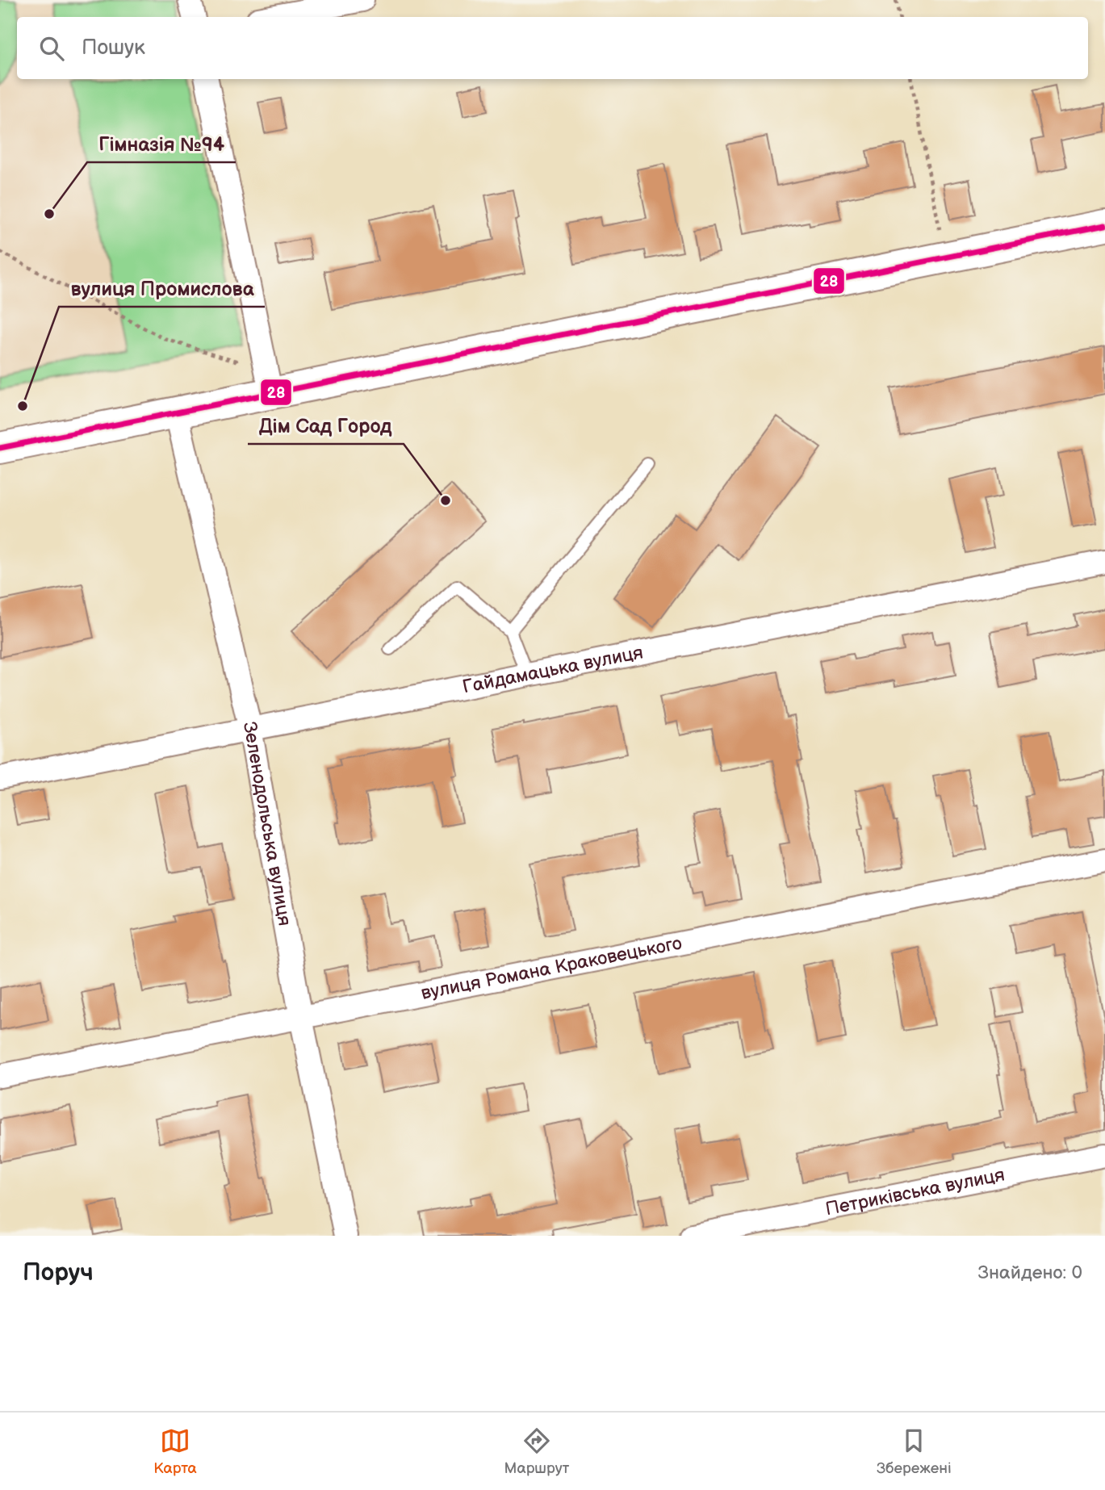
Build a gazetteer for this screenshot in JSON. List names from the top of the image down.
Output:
{
  "streets": {
    "street": [
      "Гайдамацька вулиця",
      "Зеленодольська вулиця",
      "вулиця Романа Краковецького",
      "Петриківська вулиця"
    ]
  },
  "crossings": [
    ["Гайдамацька вулиця", "Зеленодольська вулиця"],
    ["Зеленодольська вулиця", "вулиця Романа Краковецького"]
  ],
  "places": ["Гімназія №94", "вулиця Промислова", "Дім Сад Город"],
  "lines": ["transit line 28"],
  "page": {
    "search": "Пошук",
    "heading": ["Поруч", "Знайдено: 0"],
    "nav": ["Карта", "Маршрут", "Збережені"]
  }
}
